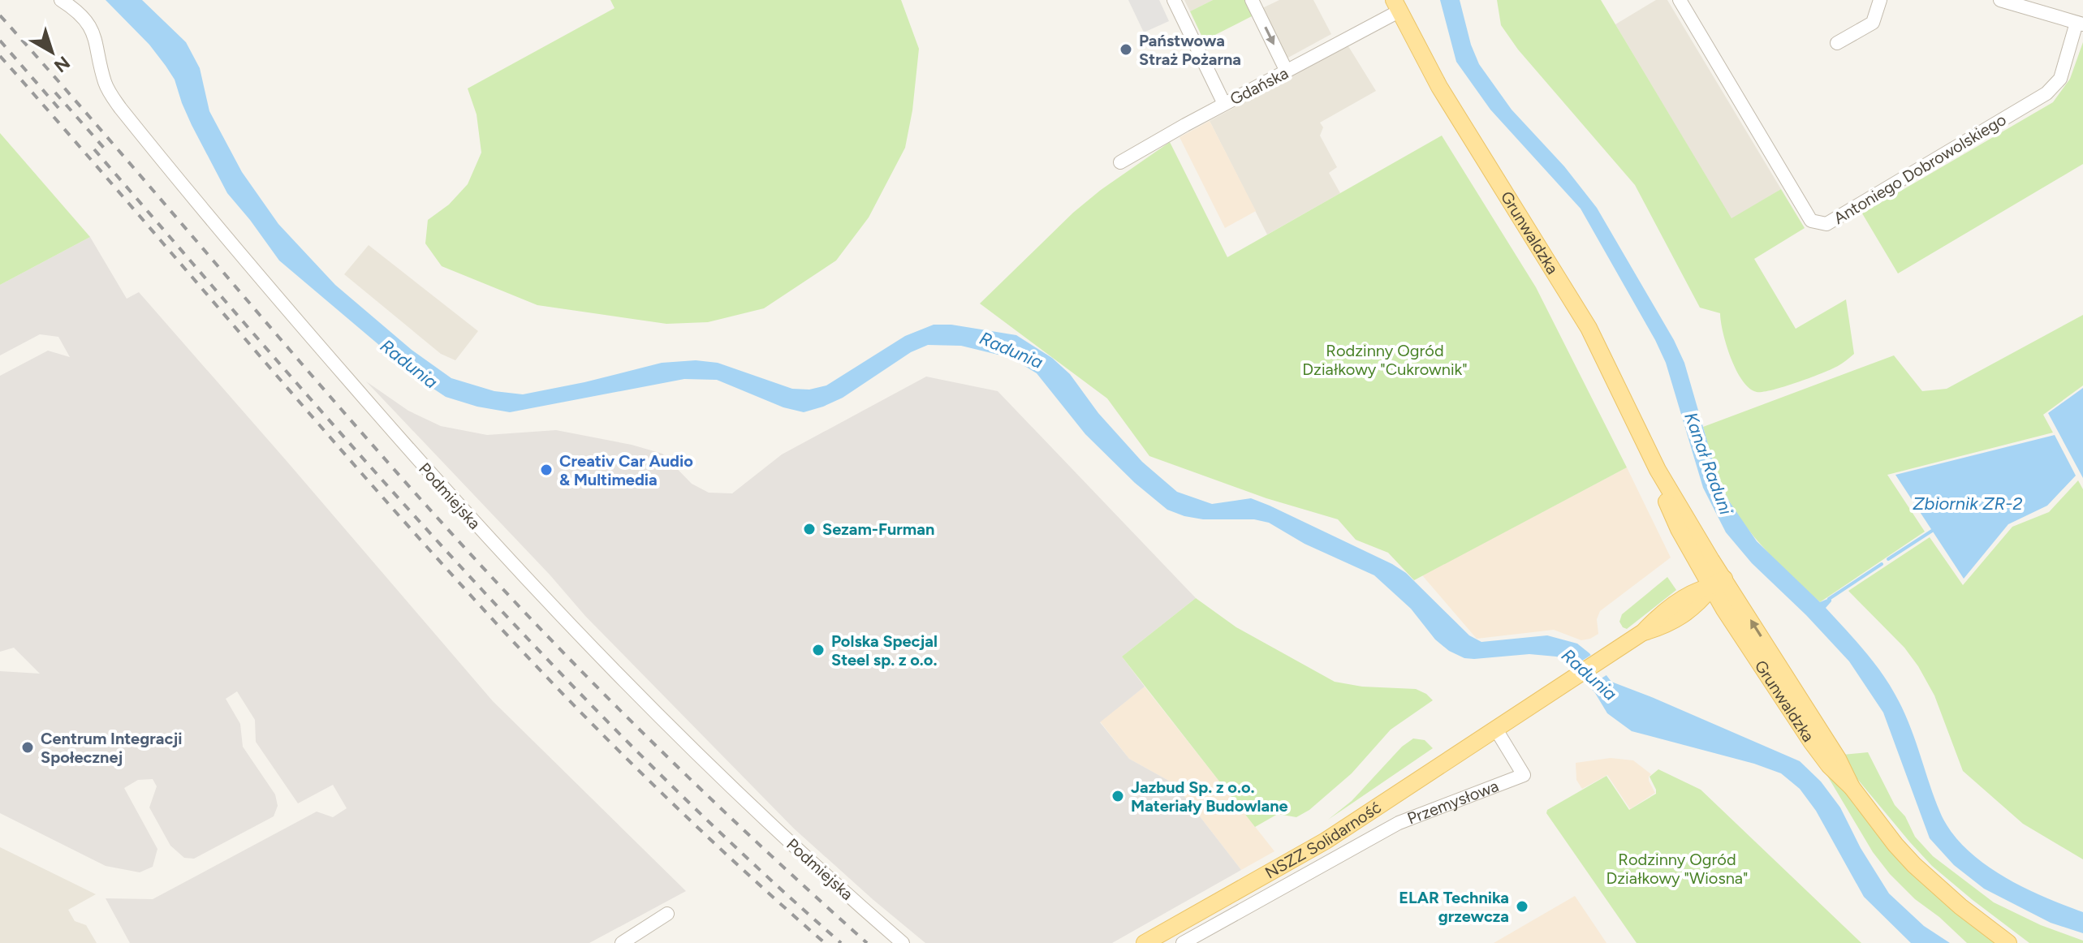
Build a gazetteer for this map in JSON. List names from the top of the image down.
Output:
{
  "streets": {
    "main road": ["Grunwaldzka", "NSZZ Solidarność"],
    "street": [
      "Gdańska",
      "Antoniego Dobrowolskiego",
      "Podmiejska",
      "Przemysłowa"
    ]
  },
  "crossings": [
    ["Gdańska", "Grunwaldzka"],
    ["Przemysłowa", "NSZZ Solidarność"]
  ],
  "water": ["Radunia", "Kanał Raduni", "Zbiornik ZR-2"],
  "parks": ["Rodzinny Ogród Działkowy \"Cukrownik\"", "Rodzinny Ogród Działkowy \"Wiosna\""],
  "places": [
    "Państwowa Straż Pożarna",
    "Creativ Car Audio & Multimedia",
    "Sezam-Furman",
    "Polska Specjal Steel sp. z o.o.",
    "Centrum Integracji Społecznej",
    "Jazbud Sp. z o.o. Materiały Budowlane",
    "ELAR Technika grzewcza"
  ],
  "north": "bottom right"
}
